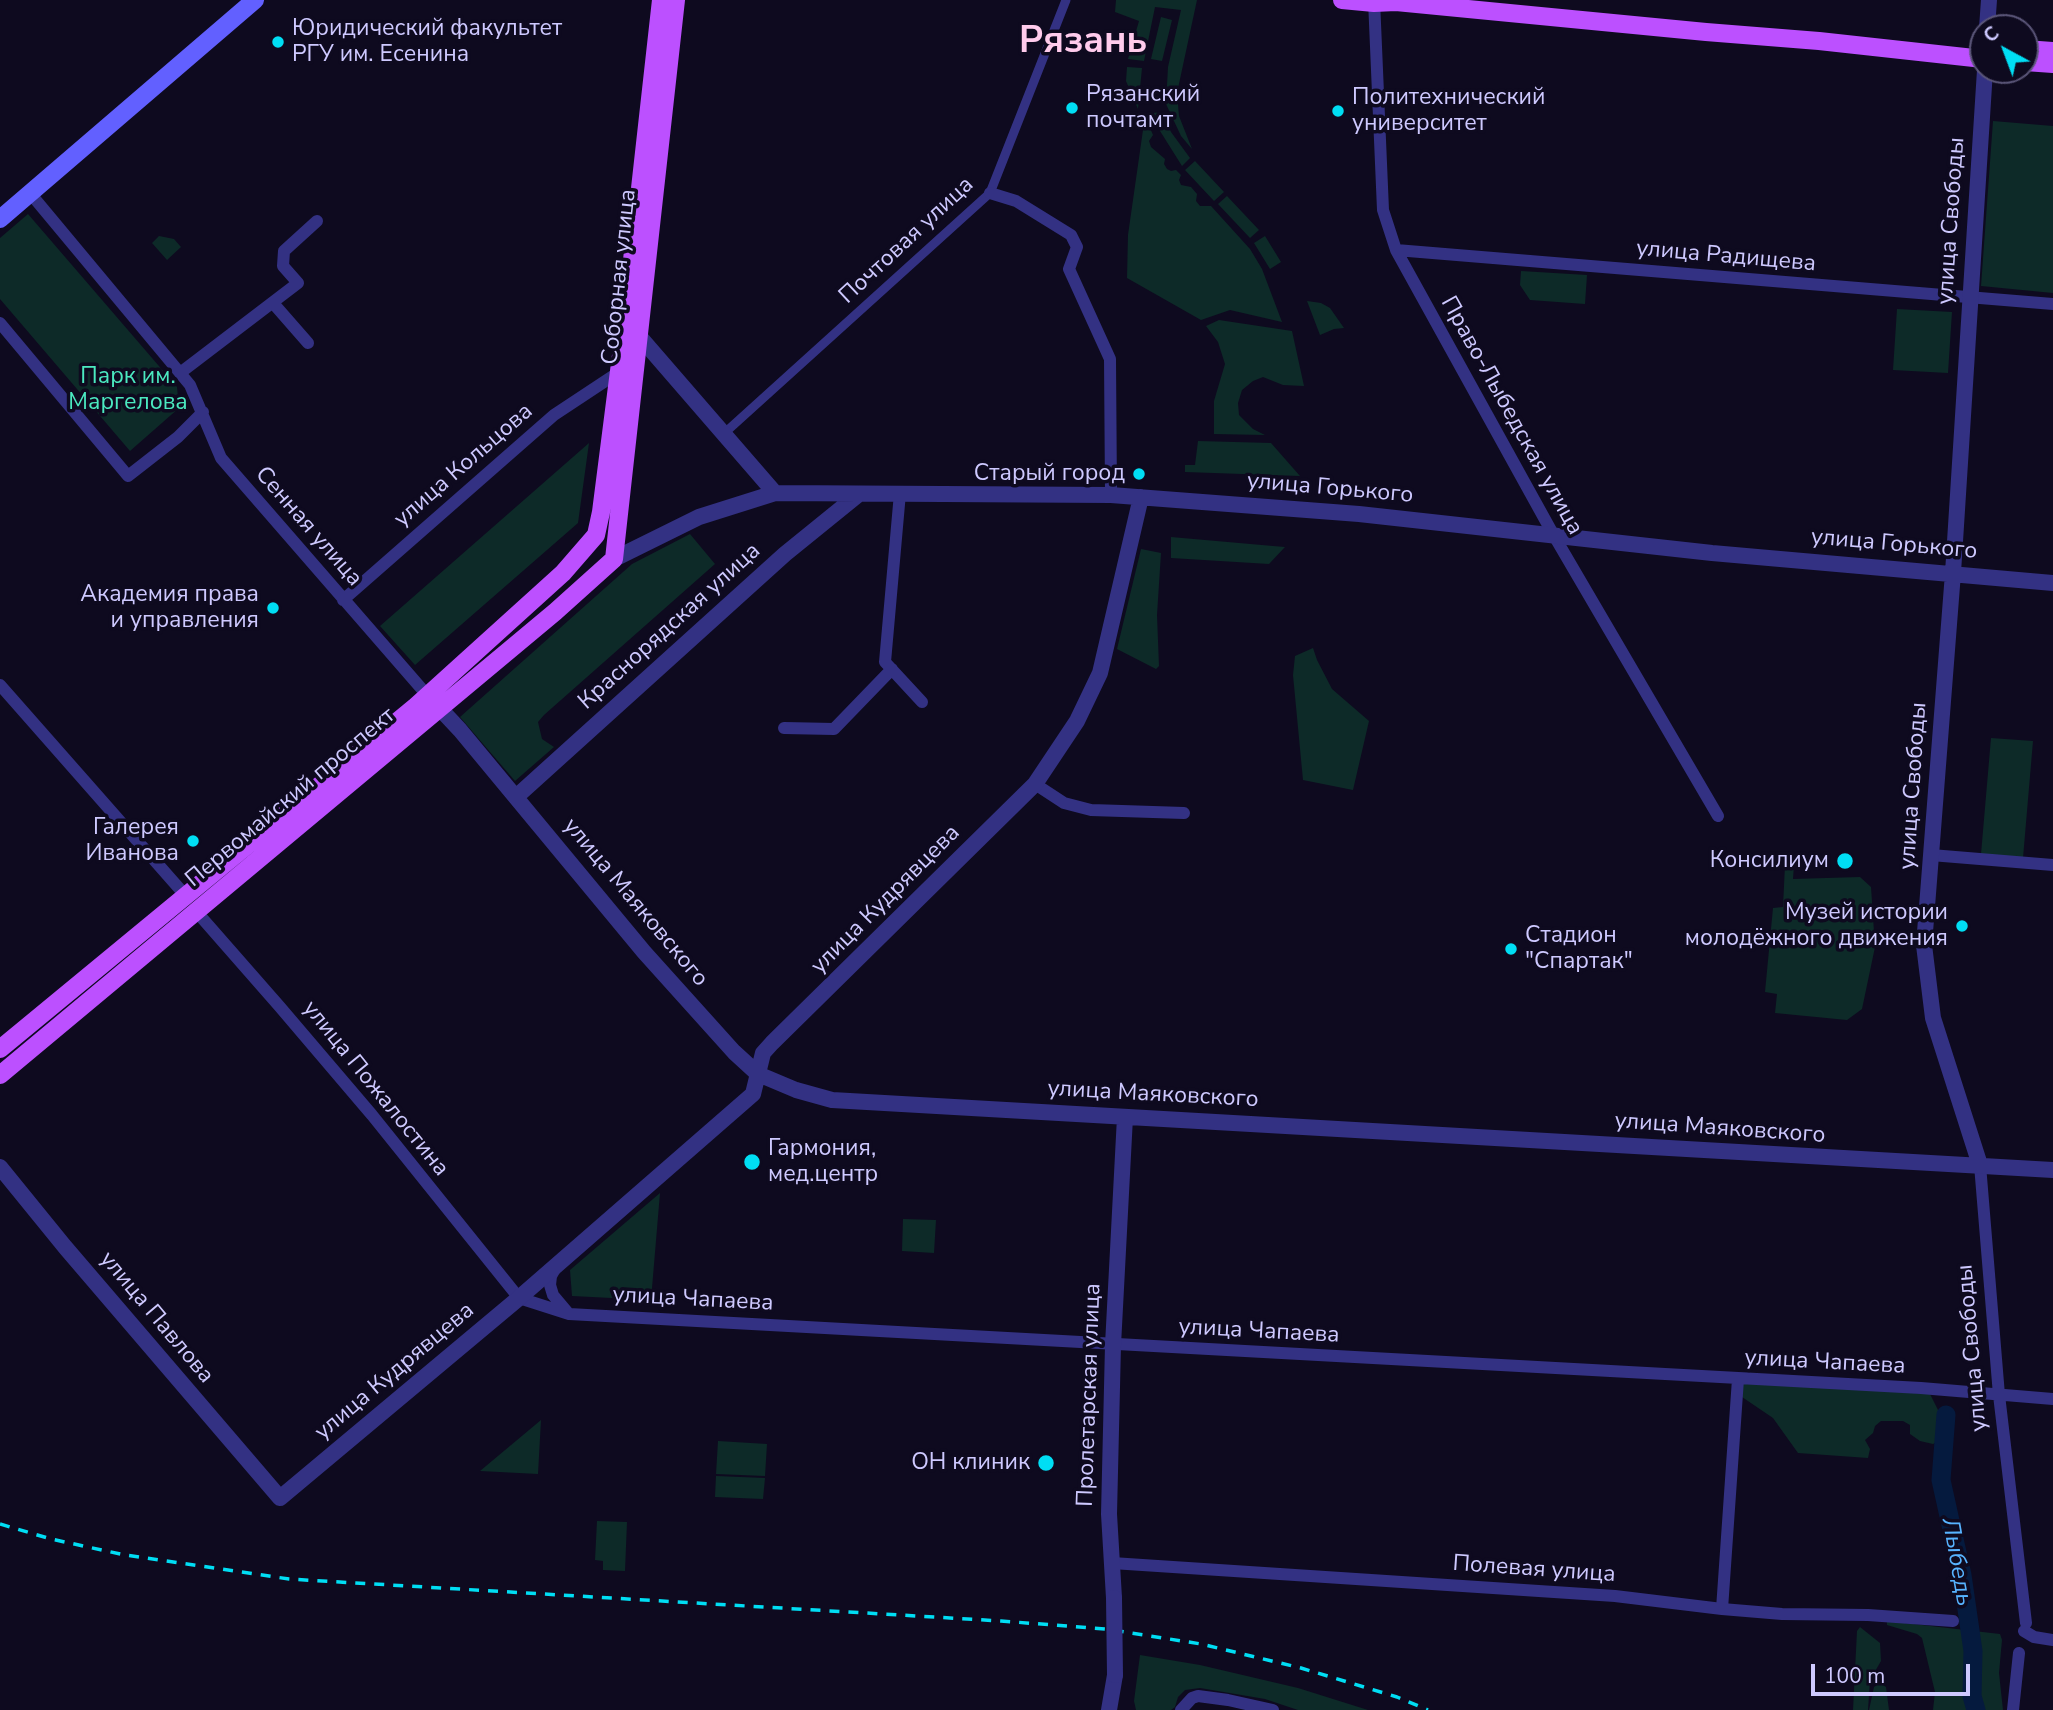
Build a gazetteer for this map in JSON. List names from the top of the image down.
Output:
{
  "streets": {
    "main road": ["Соборная улица", "Первомайский проспект"],
    "street": [
      "улица Свободы",
      "Почтовая улица",
      "улица Радищева",
      "Право-Лыбедская улица",
      "улица Кольцова",
      "улица Горького",
      "Сенная улица",
      "Краснорядская улица",
      "улица Кудрявцева",
      "улица Маяковского",
      "улица Пожалостина",
      "улица Чапаева",
      "улица Павлова",
      "Пролетарская улица",
      "Полевая улица"
    ]
  },
  "crossings": [
    ["улица Свободы", "улица Радищева"],
    ["улица Свободы", "улица Горького"],
    ["улица Свободы", "улица Маяковского"],
    ["улица Свободы", "улица Чапаева"],
    ["улица Радищева", "Право-Лыбедская улица"],
    ["Соборная улица", "улица Кольцова"],
    ["Соборная улица", "улица Горького"],
    ["Соборная улица", "Первомайский проспект"],
    ["Право-Лыбедская улица", "улица Горького"],
    ["улица Кольцова", "Сенная улица"],
    ["улица Горького", "Краснорядская улица"],
    ["улица Горького", "Первомайский проспект"],
    ["улица Горького", "улица Кудрявцева"],
    ["Сенная улица", "Первомайский проспект"],
    ["Сенная улица", "улица Маяковского"],
    ["Краснорядская улица", "улица Маяковского"],
    ["Первомайский проспект", "улица Маяковского"],
    ["Первомайский проспект", "улица Пожалостина"],
    ["улица Кудрявцева", "улица Маяковского"],
    ["улица Кудрявцева", "улица Пожалостина"],
    ["улица Кудрявцева", "улица Чапаева"],
    ["улица Кудрявцева", "улица Павлова"],
    ["улица Маяковского", "Пролетарская улица"],
    ["улица Пожалостина", "улица Чапаева"],
    ["улица Чапаева", "Пролетарская улица"],
    ["Пролетарская улица", "Полевая улица"]
  ],
  "districts": ["Рязань"],
  "water": ["Лыбедь"],
  "parks": ["Парк им. Маргелова"],
  "places": [
    "Юридический факультет РГУ им. Есенина",
    "Рязанский почтамт",
    "Политехнический университет",
    "Старый город",
    "Академия права и управления",
    "Галерея Иванова",
    "Консилиум",
    "Музей истории молодёжного движения",
    "Стадион \"Спартак\"",
    "Гармония, мед.центр",
    "ОН клиник"
  ],
  "scale_bar": "100 m",
  "north": "top left"
}
